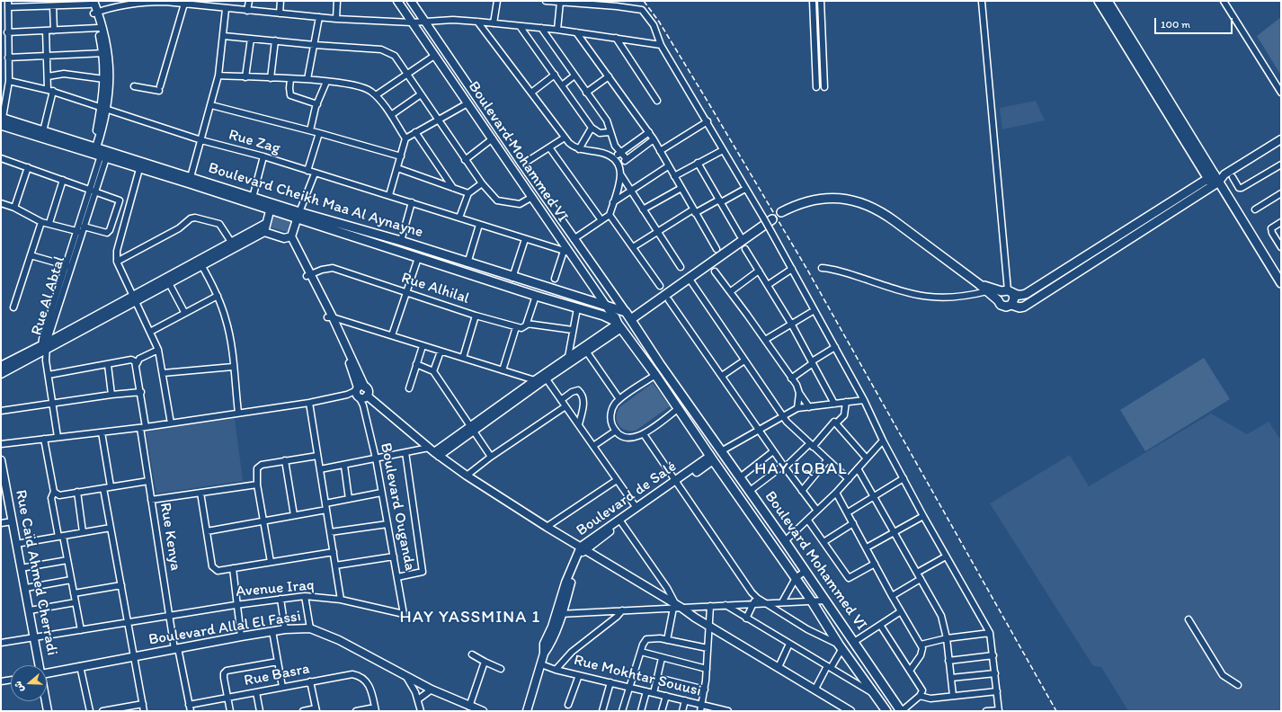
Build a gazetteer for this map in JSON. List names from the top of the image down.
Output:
{
  "streets": {
    "main road": ["Boulevard Mohammed VI", "Boulevard Cheikh Maa Al Aynayne"],
    "street": [
      "Rue Zag",
      "Rue Alhilal",
      "Rue Al Abtal",
      "Boulevard de Salé",
      "Boulevard Ouganda",
      "Rue Kenya",
      "Rue Caïd Ahmed Cherradi",
      "Avenue Iraq",
      "Boulevard Allal El Fassi",
      "Rue Basra",
      "Rue Mokhtar Souusi"
    ]
  },
  "crossings": [
    ["Rue Zag", "Boulevard Mohammed VI"],
    ["Boulevard Mohammed VI", "Boulevard Cheikh Maa Al Aynayne"],
    ["Boulevard Mohammed VI", "Boulevard de Salé"],
    ["Boulevard Cheikh Maa Al Aynayne", "Rue Al Abtal"],
    ["Rue Alhilal", "Boulevard Ouganda"],
    ["Boulevard de Salé", "Rue Mokhtar Souusi"],
    ["Boulevard Ouganda", "Avenue Iraq"],
    ["Rue Kenya", "Avenue Iraq"],
    ["Rue Kenya", "Boulevard Allal El Fassi"],
    ["Rue Kenya", "Rue Basra"],
    ["Rue Caïd Ahmed Cherradi", "Avenue Iraq"]
  ],
  "districts": ["HAY IQBAL", "HAY YASSMINA 1"],
  "scale_bar": "100 m",
  "north": "left"
}
